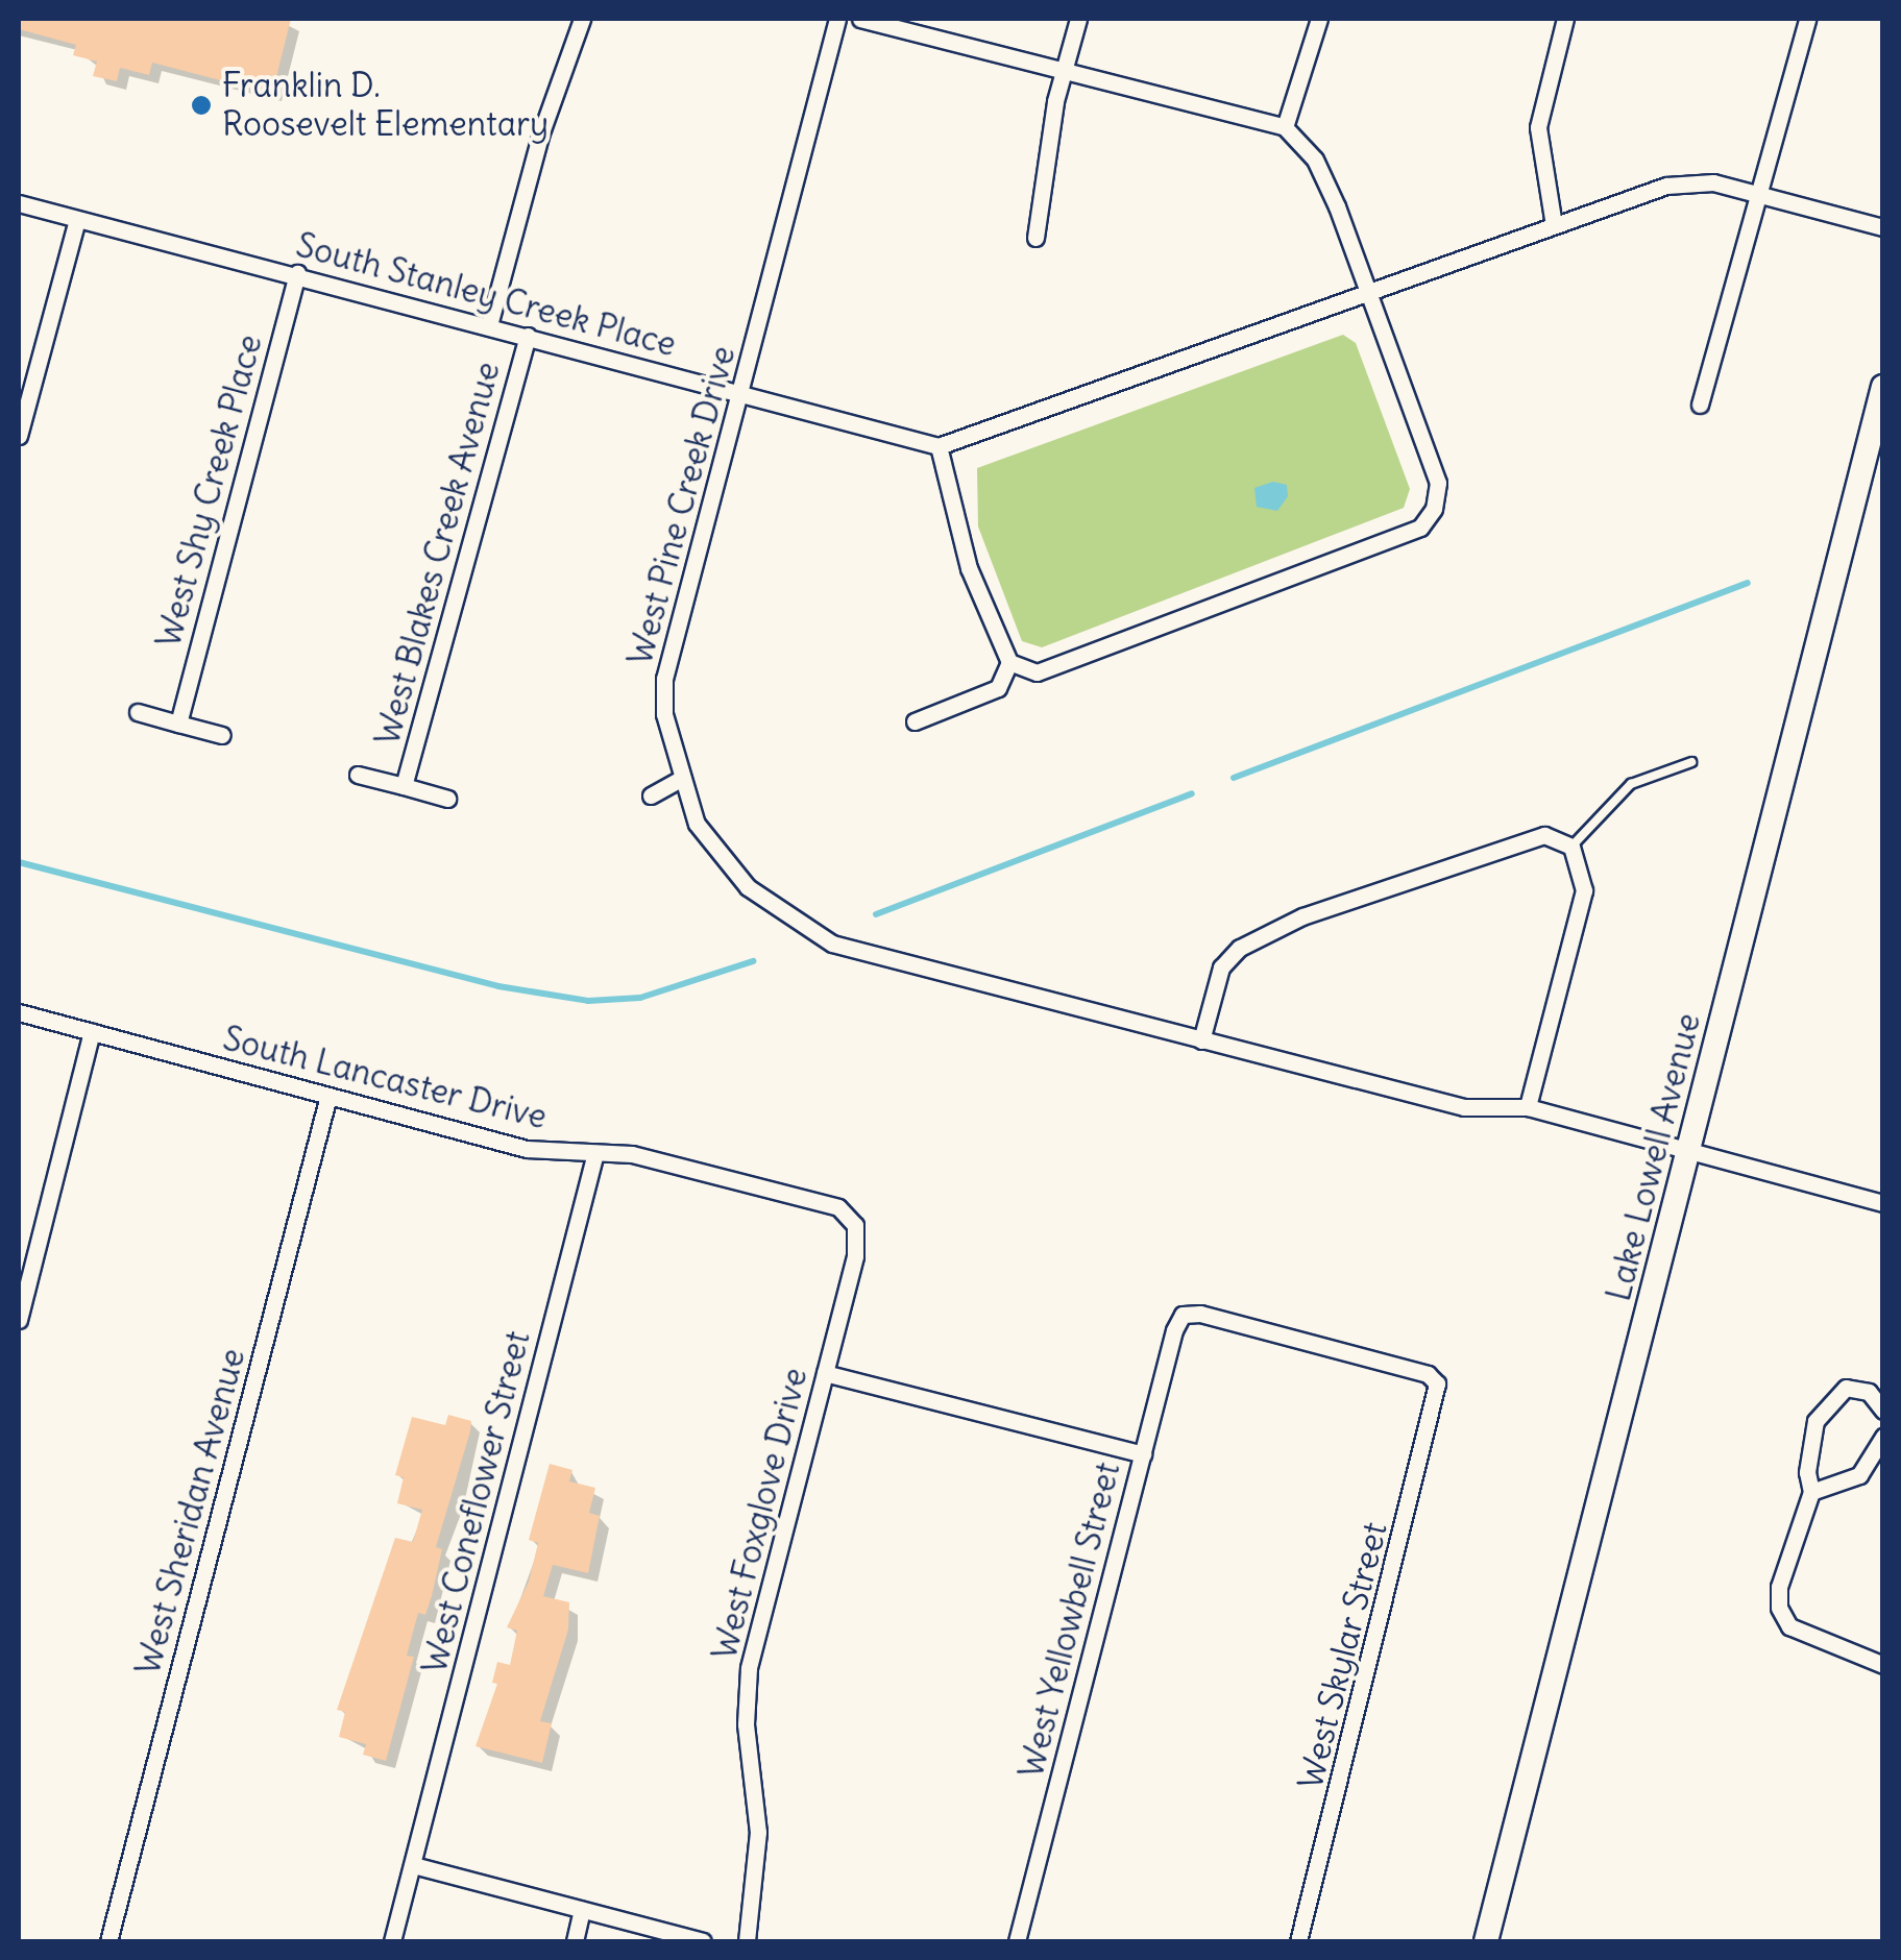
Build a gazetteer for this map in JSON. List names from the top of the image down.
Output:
{
  "streets": {
    "main road": ["Lake Lowell Avenue"],
    "street": [
      "South Stanley Creek Place",
      "West Shy Creek Place",
      "West Pine Creek Drive",
      "West Blakes Creek Avenue",
      "South Lancaster Drive",
      "West Coneflower Street",
      "West Sheridan Avenue",
      "West Foxglove Drive",
      "West Yellowbell Street",
      "West Skylar Street"
    ]
  },
  "crossings": [
    ["South Stanley Creek Place", "West Shy Creek Place"],
    ["South Stanley Creek Place", "West Pine Creek Drive"],
    ["South Stanley Creek Place", "West Blakes Creek Avenue"],
    ["West Pine Creek Drive", "Lake Lowell Avenue"],
    ["South Lancaster Drive", "West Coneflower Street"],
    ["South Lancaster Drive", "West Sheridan Avenue"],
    ["South Lancaster Drive", "West Foxglove Drive"],
    ["West Yellowbell Street", "West Skylar Street"]
  ],
  "places": ["Franklin D. Roosevelt Elementary"]
}
